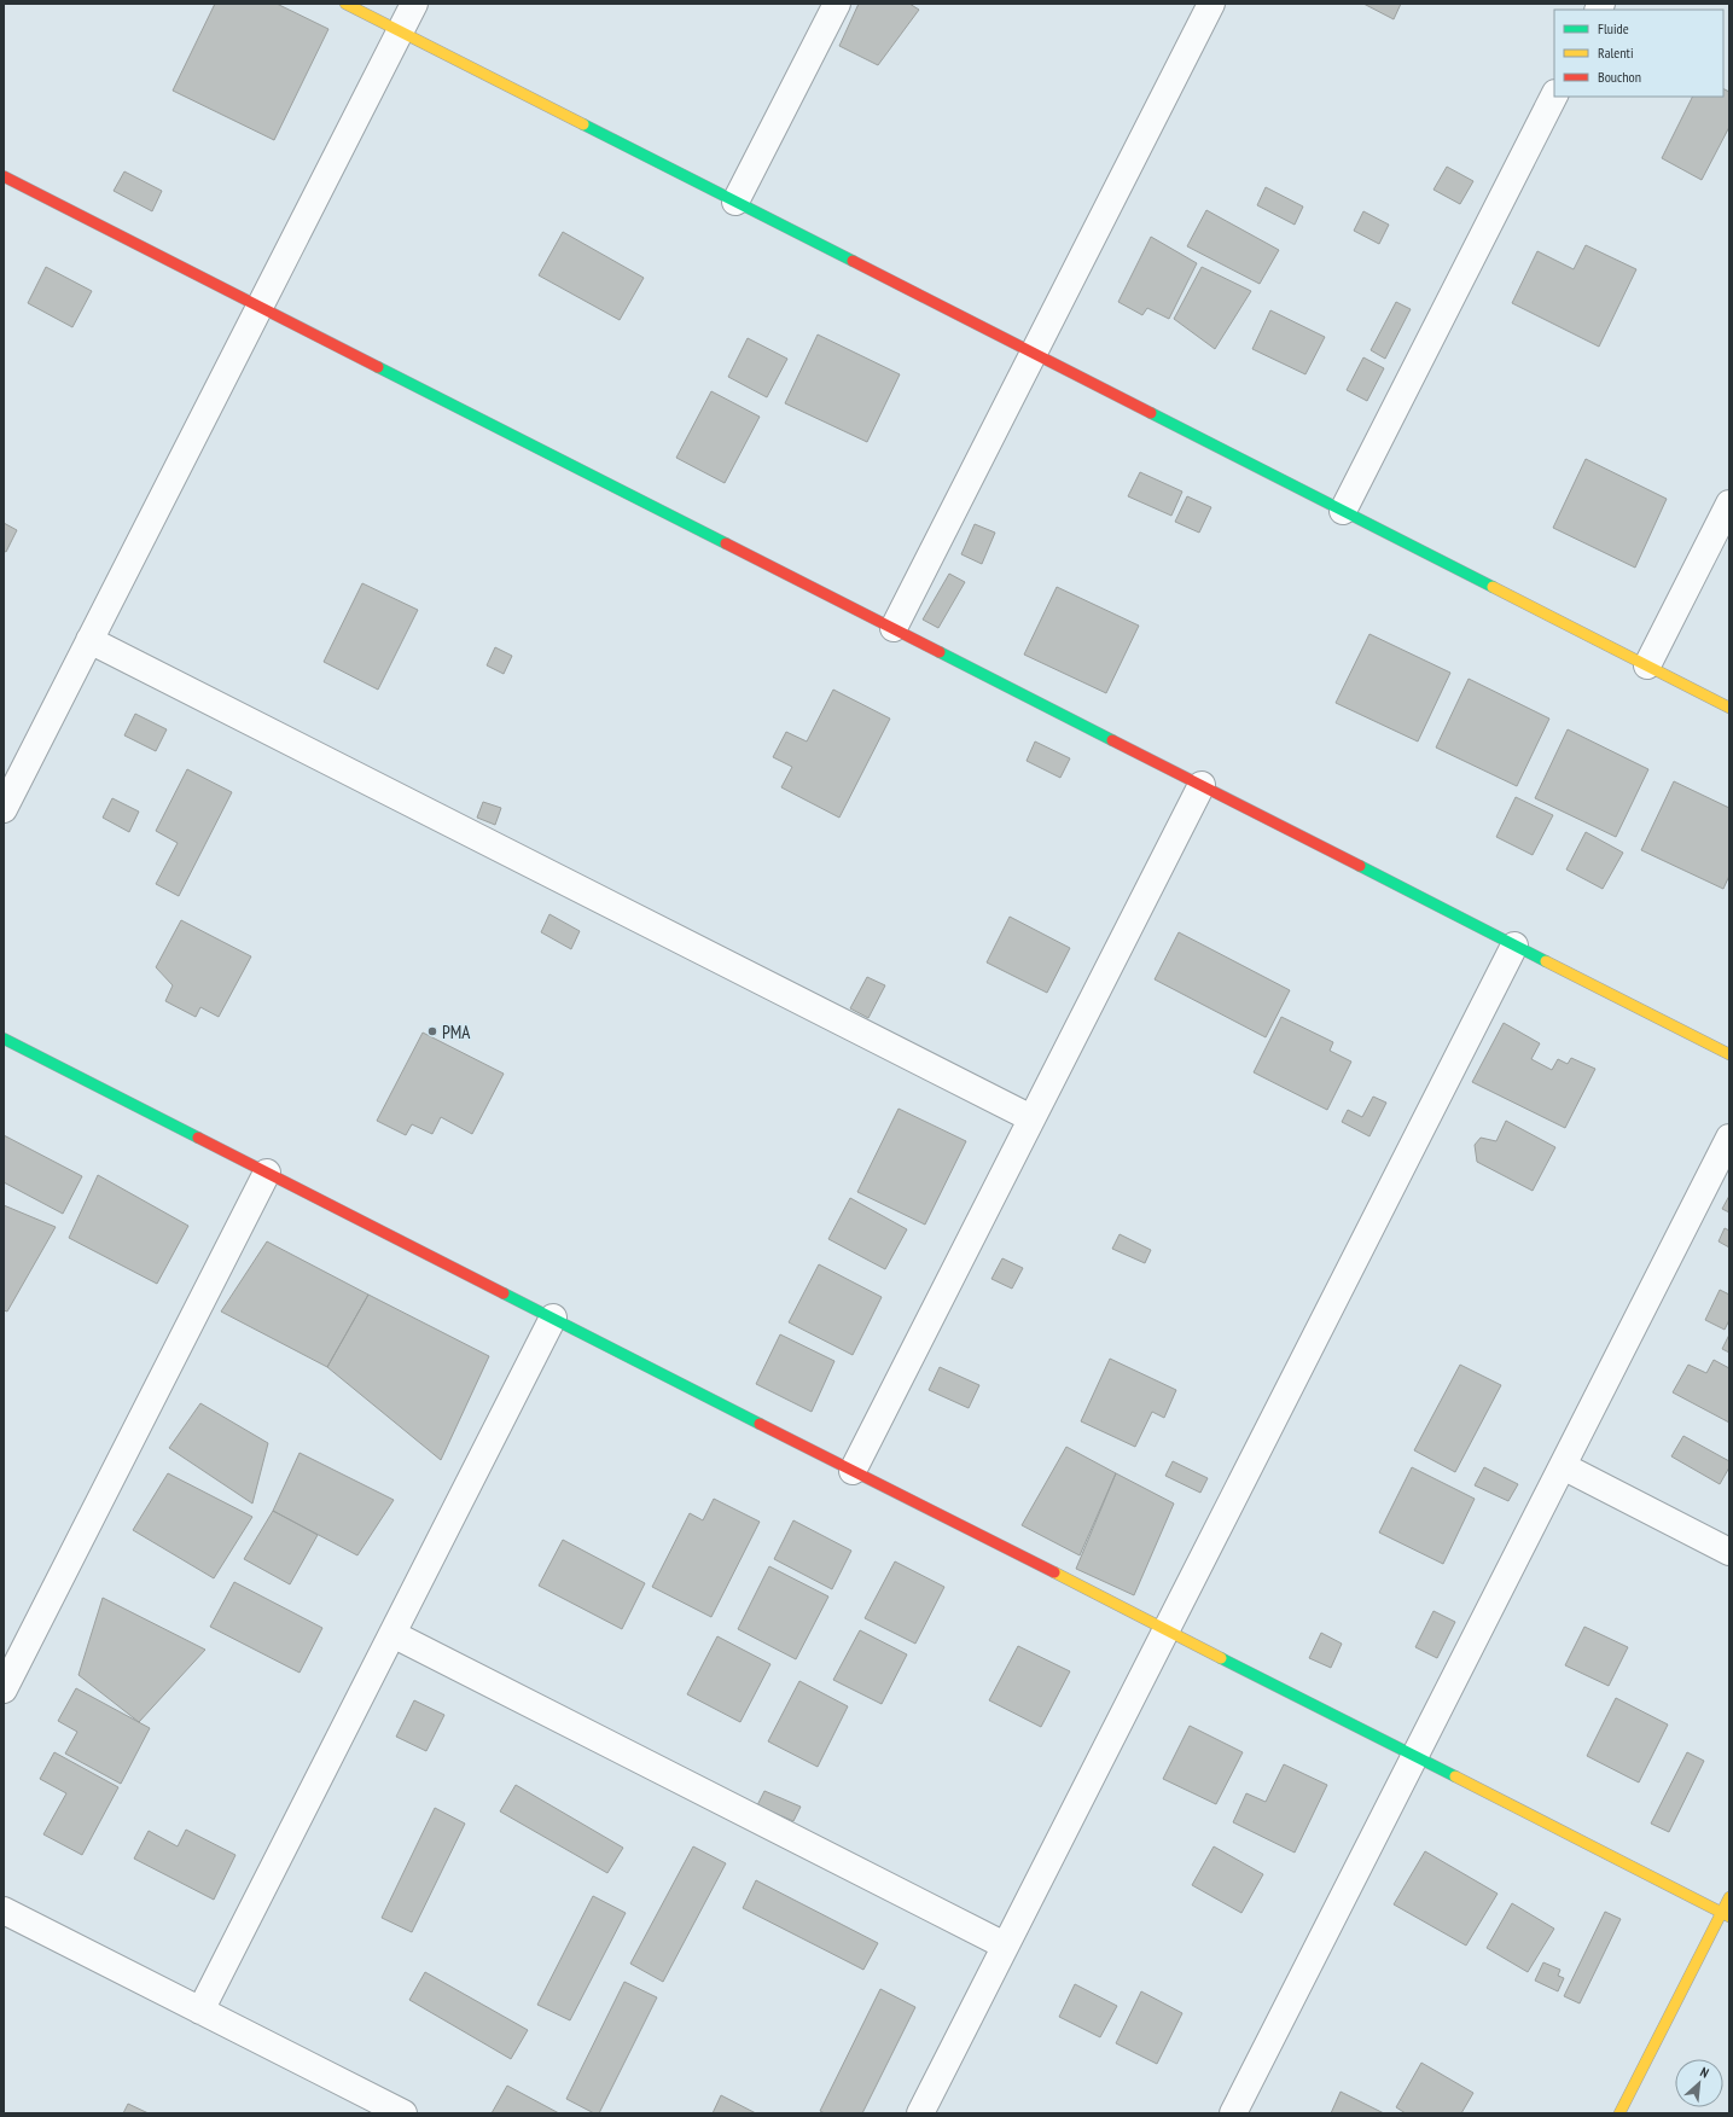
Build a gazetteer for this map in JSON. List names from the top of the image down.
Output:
{
  "places": ["PMA"],
  "legend": ["Fluide", "Ralenti", "Bouchon"],
  "north": "top right"
}
